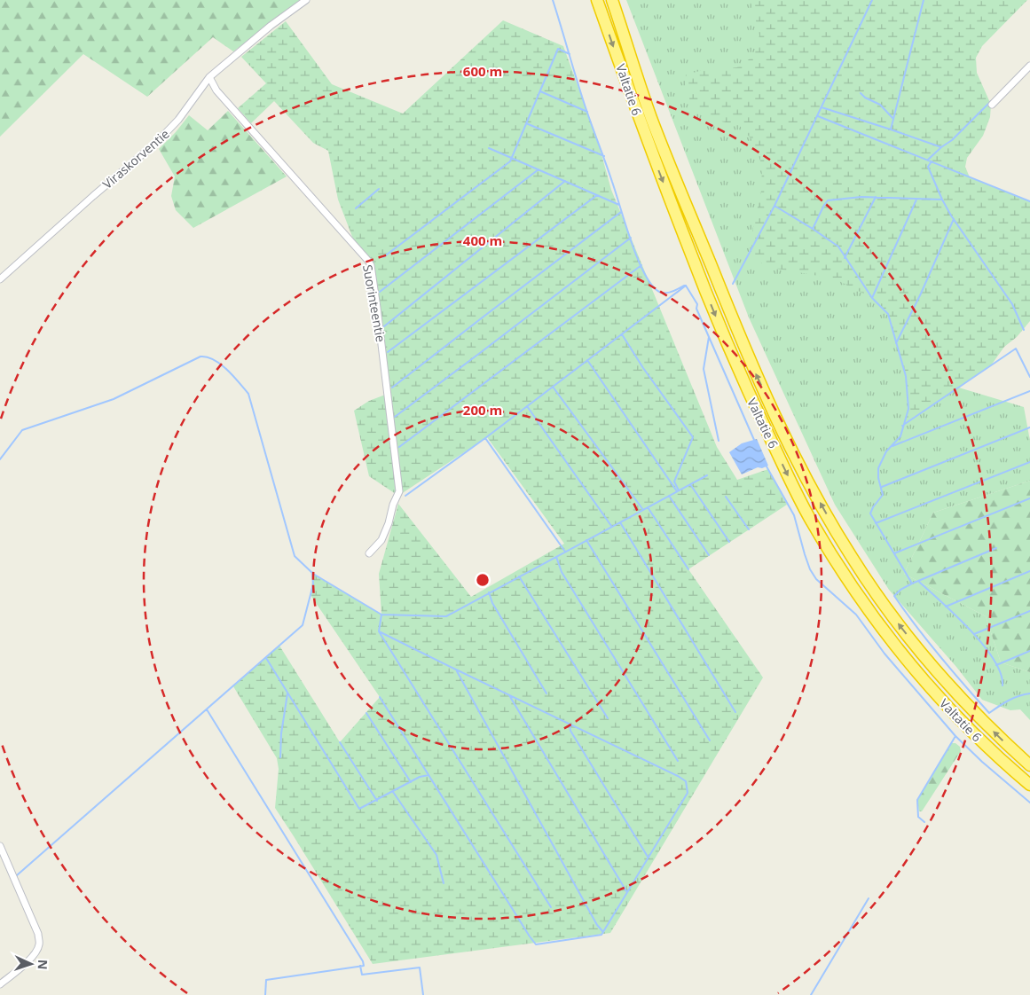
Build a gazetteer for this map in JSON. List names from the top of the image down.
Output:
{
  "streets": {
    "highway": ["Valtatie 6"],
    "street": ["Viraskorventie", "Suorinteentie"]
  },
  "crossings": [
    ["Viraskorventie", "Suorinteentie"]
  ],
  "north": "right",
  "rings": ["600 m", "400 m", "200 m"]
}
